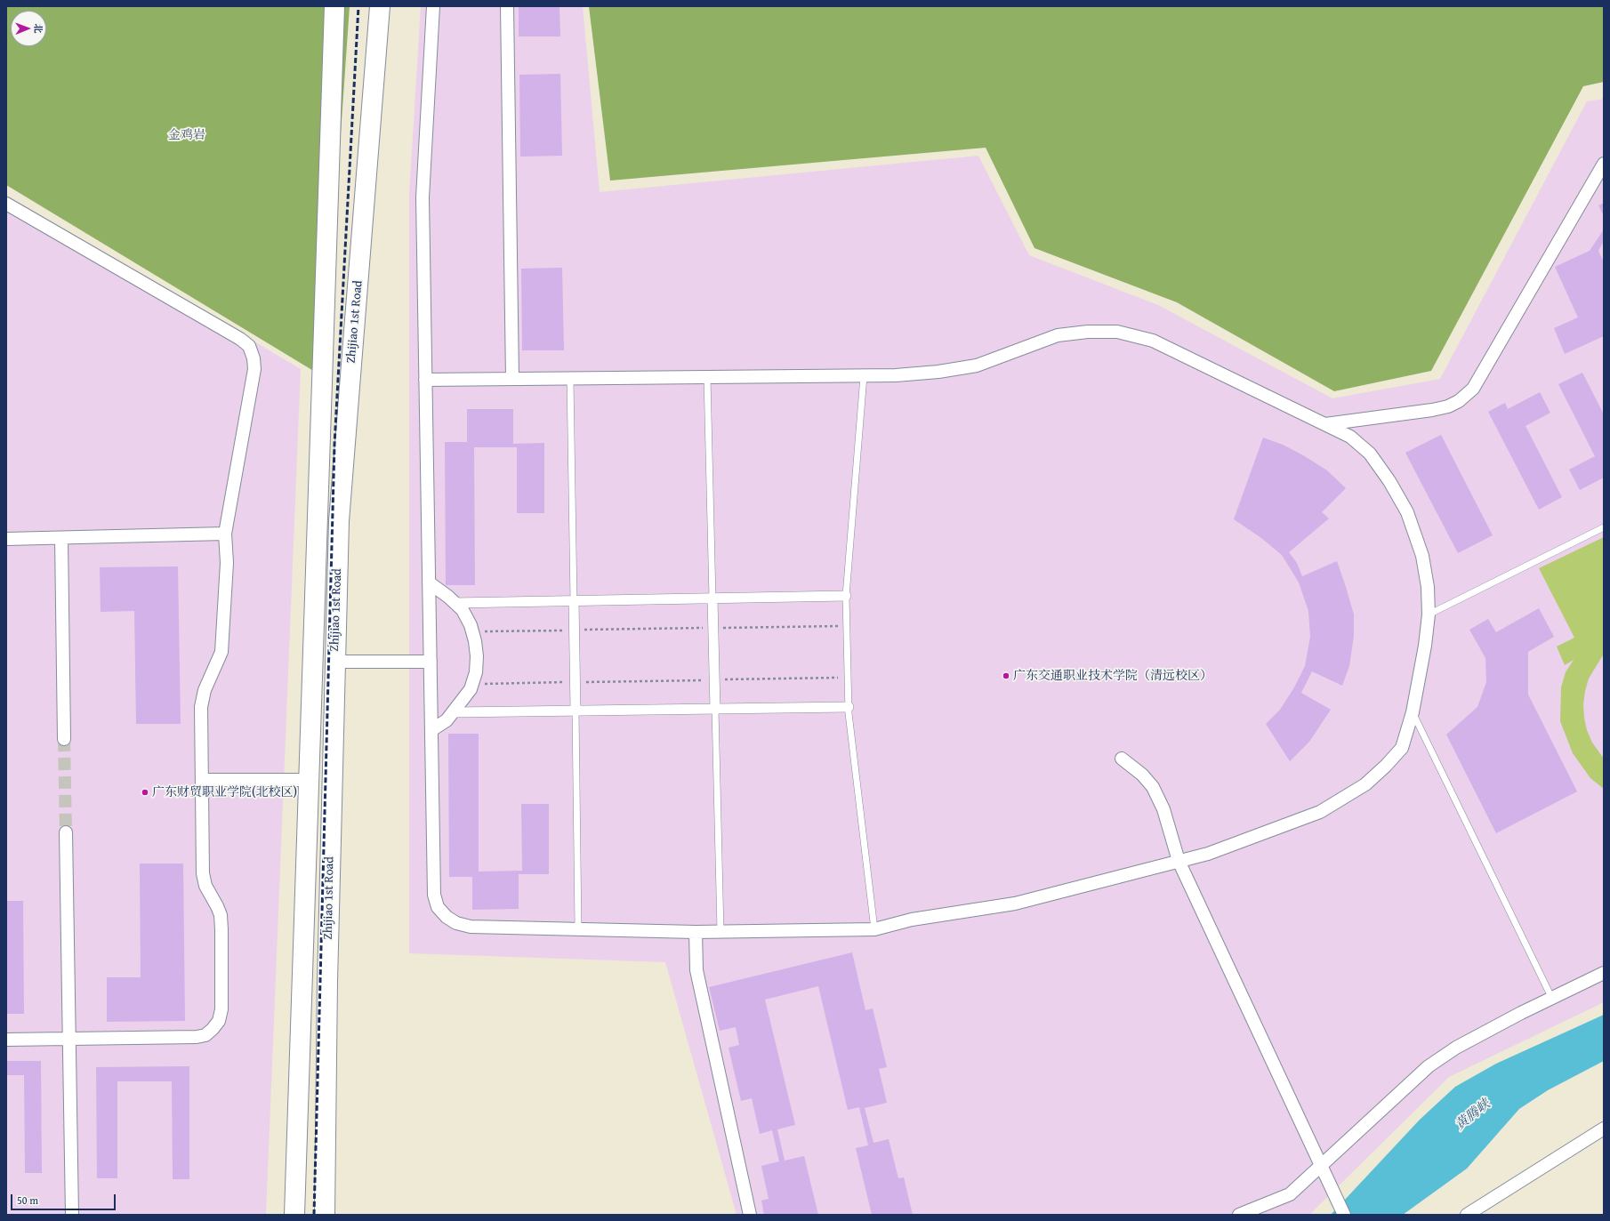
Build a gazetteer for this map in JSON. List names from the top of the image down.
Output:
{
  "streets": {
    "main road": ["Zhijiao 1st Road"]
  },
  "water": ["黄腾峡"],
  "parks": ["金鸡岩"],
  "places": ["广东交通职业技术学院（清远校区）", "广东财贸职业学院(北校区)"],
  "scale_bar": "50 m",
  "north": "right"
}
